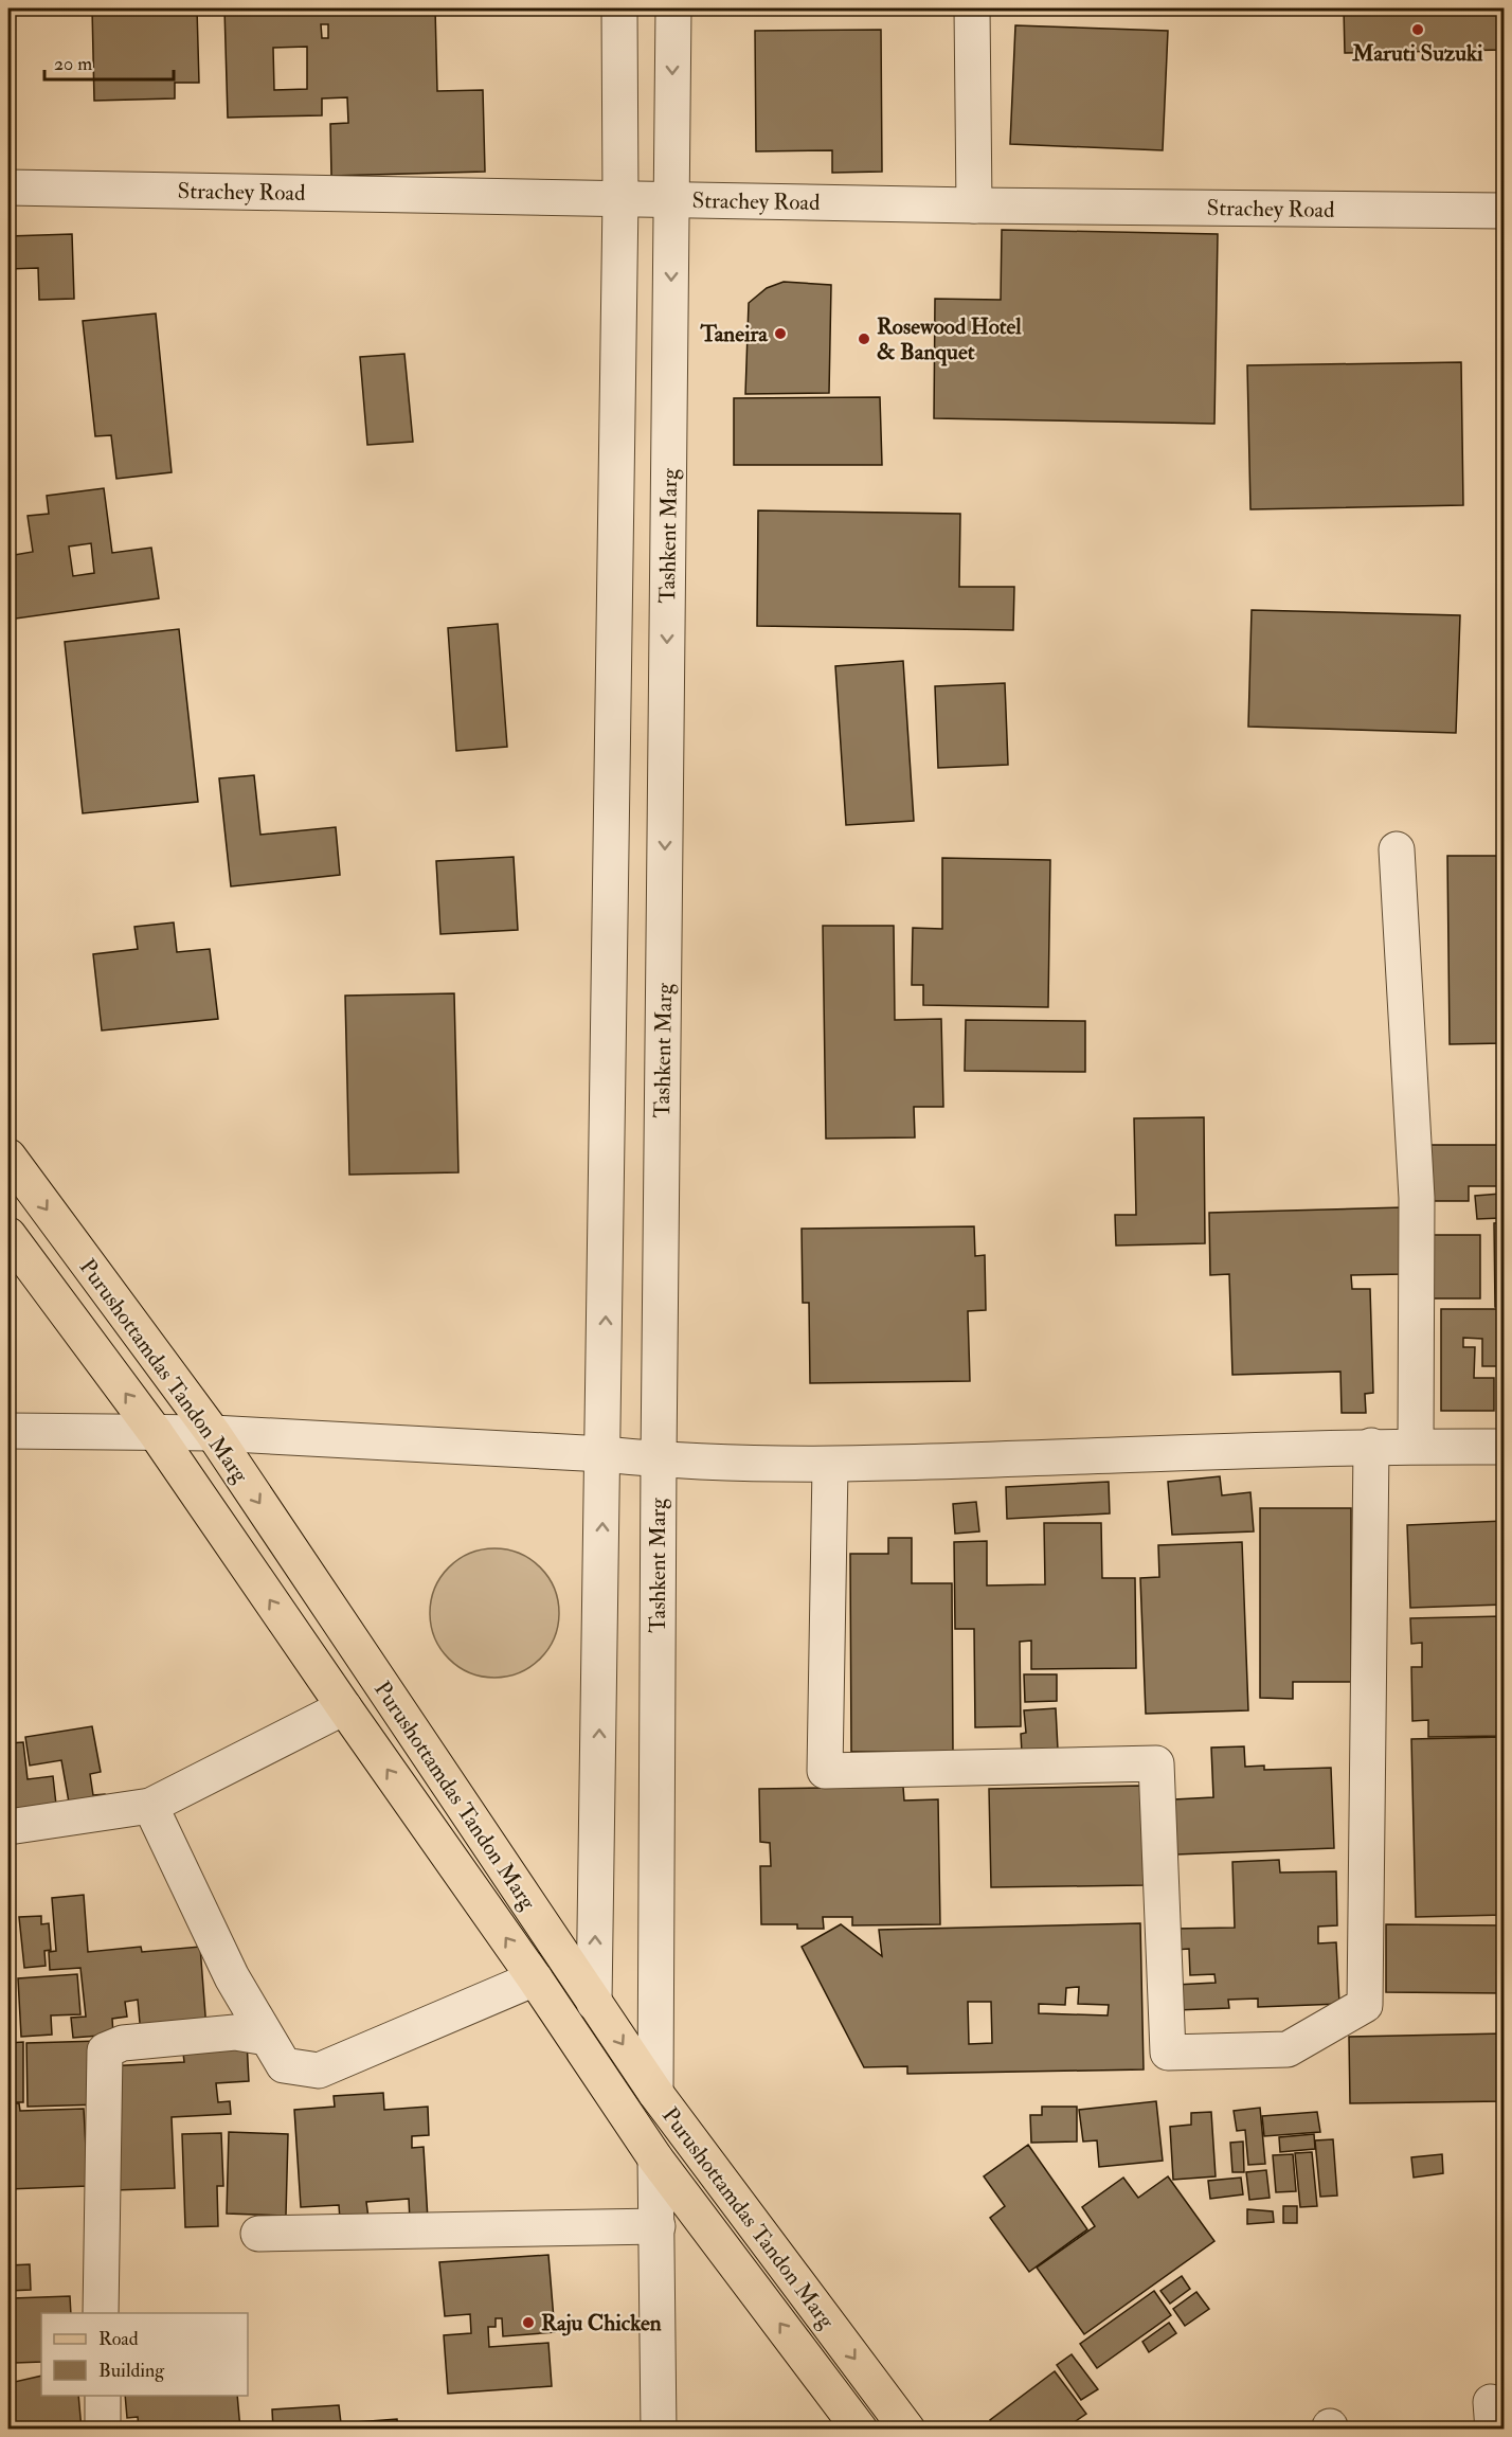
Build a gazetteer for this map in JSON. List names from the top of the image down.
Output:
{
  "streets": {
    "main road": ["Purushottamdas Tandon Marg"],
    "street": ["Strachey Road", "Tashkent Marg"]
  },
  "crossings": [
    ["Strachey Road", "Tashkent Marg"],
    ["Tashkent Marg", "Purushottamdas Tandon Marg"]
  ],
  "places": [
    "Maruti Suzuki",
    "Taneira",
    "Rosewood Hotel & Banquet",
    "Raju Chicken"
  ],
  "legend": ["Road", "Building"],
  "scale_bar": "20 m"
}
